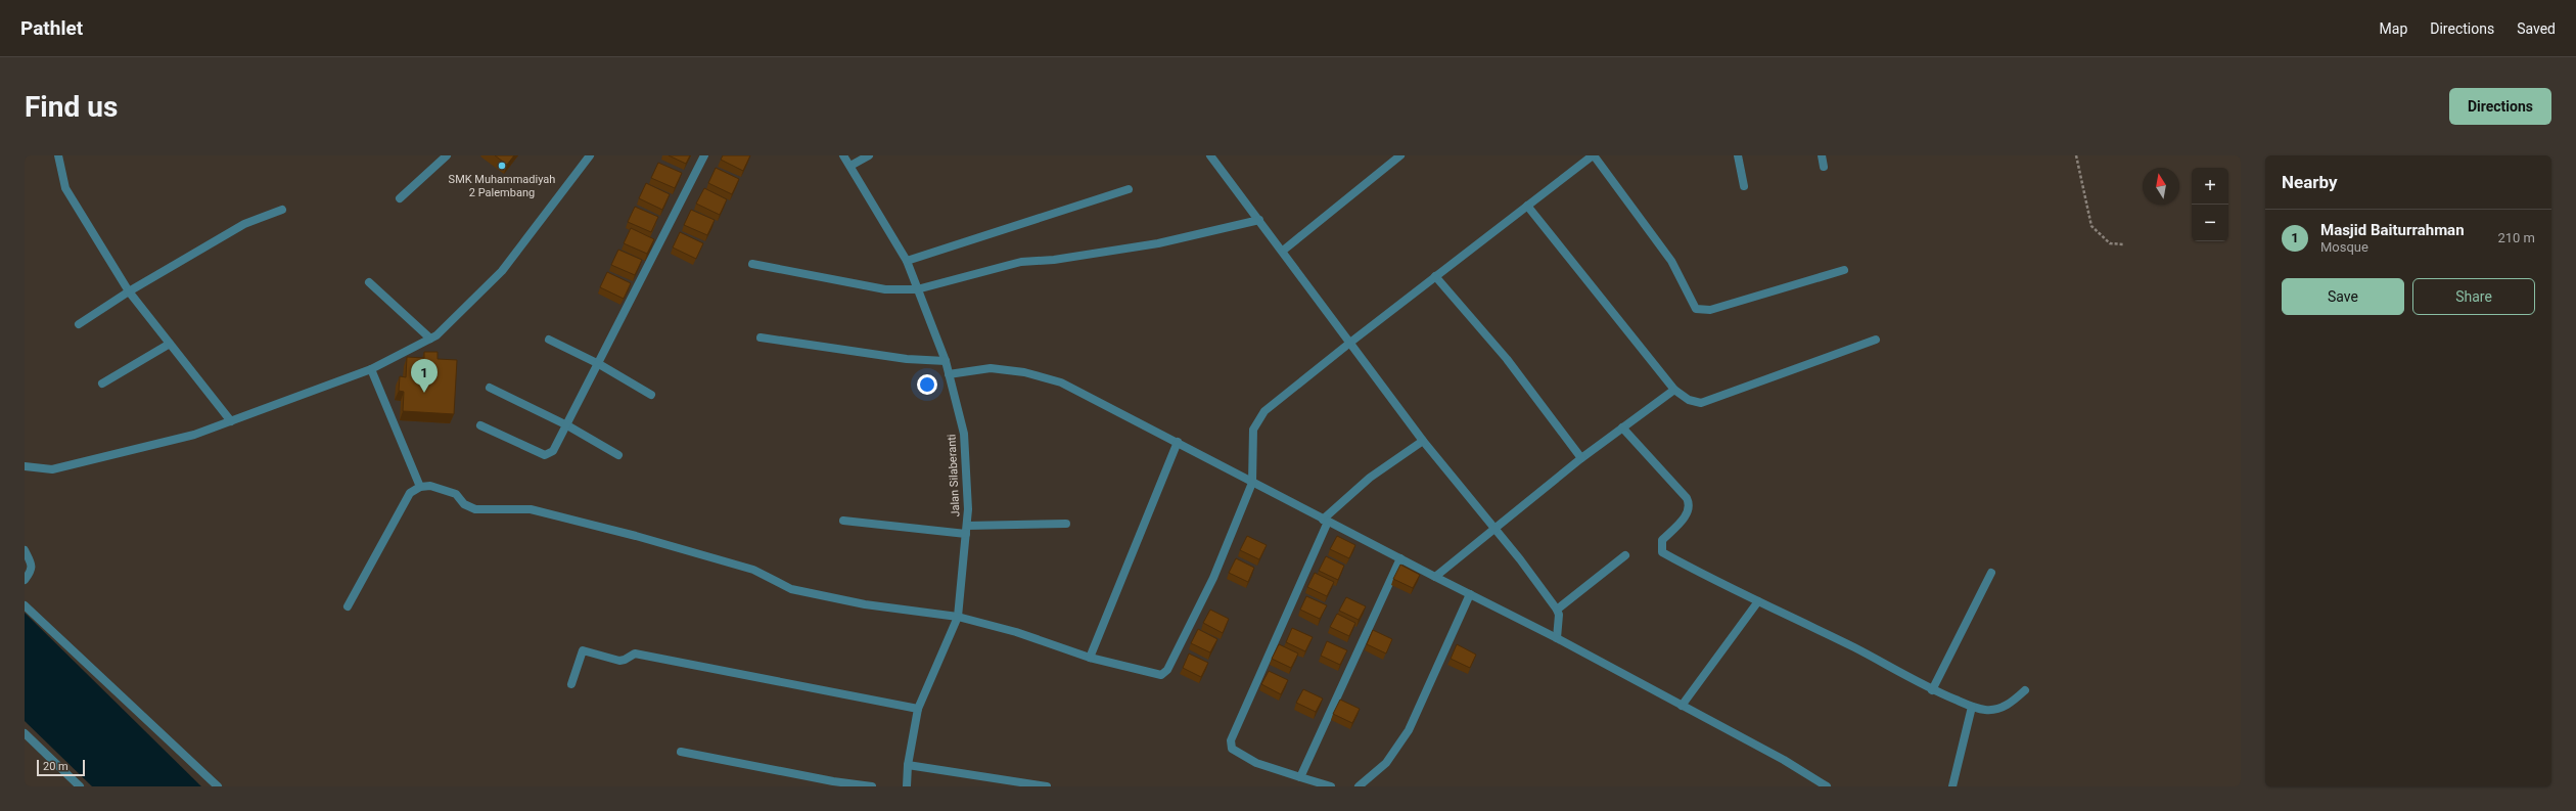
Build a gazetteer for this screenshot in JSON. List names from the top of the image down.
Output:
{
  "streets": {
    "street": ["Jalan Silaberanti"]
  },
  "places": ["SMK Muhammadiyah 2 Palembang"],
  "scale_bar": "20 m",
  "north": "top",
  "page": {
    "header": "Pathlet",
    "nav": ["Map", "Directions", "Saved"],
    "buttons": [
      "Directions",
      ["Save", "Share"]
    ],
    "title": "Find us",
    "heading": "Nearby",
    "map_buttons": ["+", "−"],
    "list": [
      {
        "mark": "1",
        "name": "Masjid Baiturrahman",
        "note": "Mosque",
        "value": "210 m"
      }
    ],
    "pins": "1",
    "scale": "20 m"
  }
}
